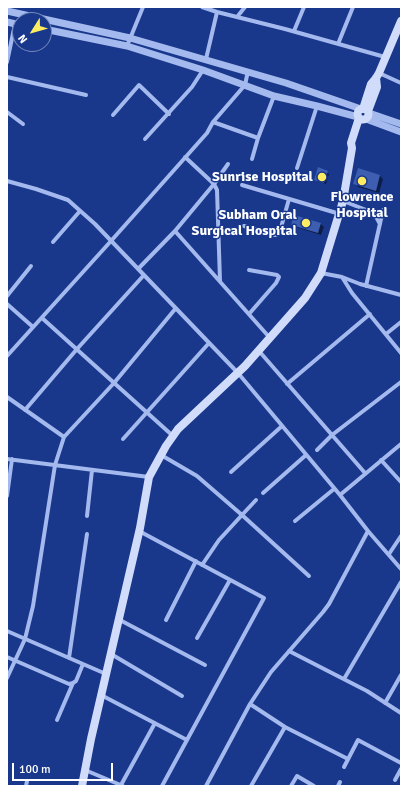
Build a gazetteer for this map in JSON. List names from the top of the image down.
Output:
{
  "places": ["Sunrise Hospital", "Flowrence Hospital", "Subham Oral Surgical Hospital"],
  "scale_bar": "100 m",
  "north": "bottom left"
}
